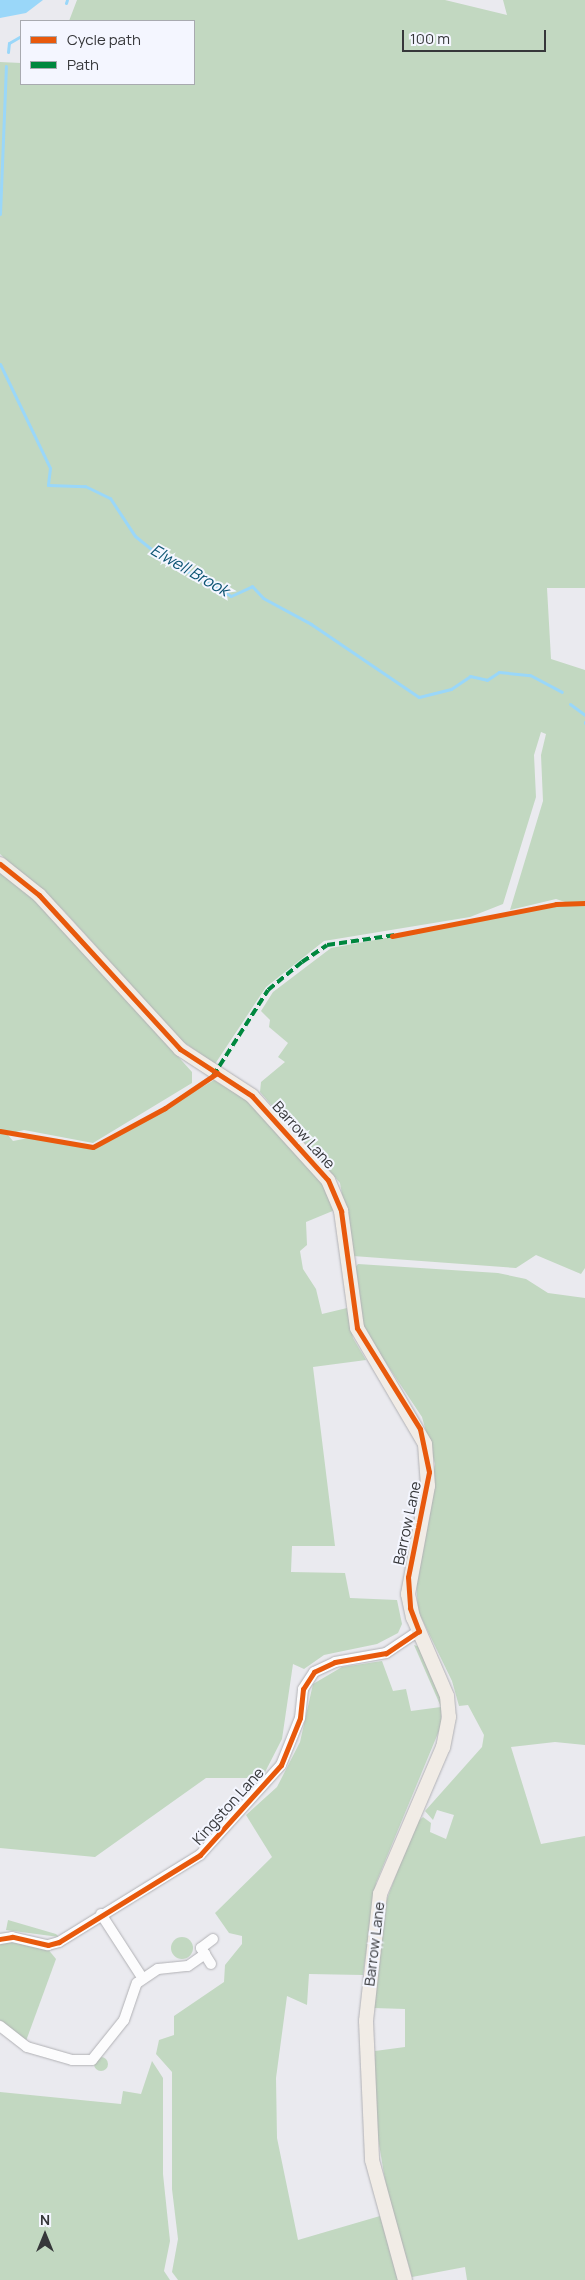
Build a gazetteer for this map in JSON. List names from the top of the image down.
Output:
{
  "streets": {
    "main road": ["Barrow Lane"],
    "street": ["Kingston Lane"]
  },
  "crossings": [
    ["Barrow Lane", "Kingston Lane"]
  ],
  "water": ["Elwell Brook"],
  "legend": ["Cycle path", "Path"],
  "scale_bar": "100 m",
  "north": "top"
}
